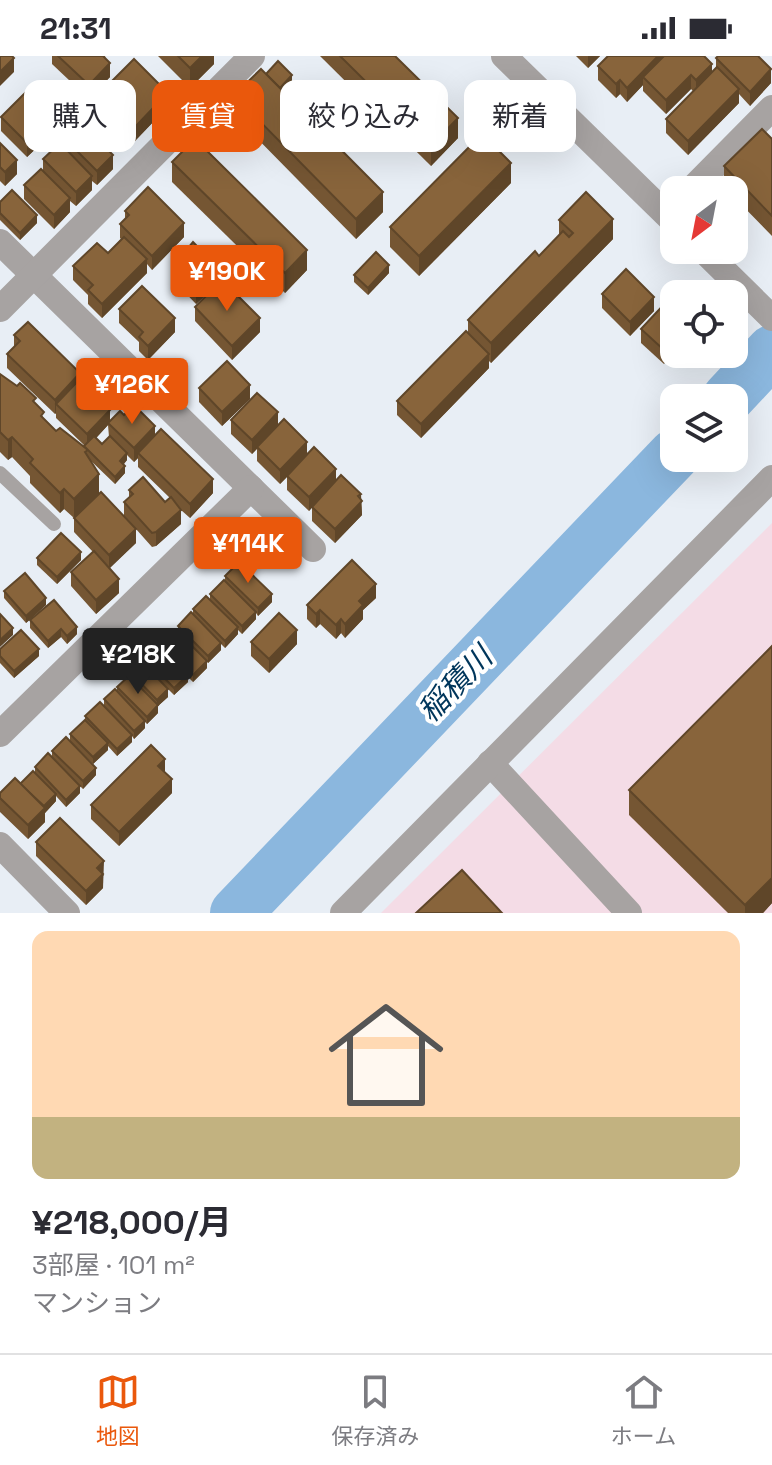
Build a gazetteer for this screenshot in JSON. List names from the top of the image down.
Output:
{
  "water": ["稲積川"],
  "north": "bottom left",
  "page": {
    "status": "21:31",
    "chip": [
      "購入",
      "賃貸",
      "絞り込み",
      "新着"
    ],
    "price": [
      "¥190K",
      "¥126K",
      "¥114K",
      "¥218K"
    ],
    "list": [
      {
        "name": "¥218,000/月",
        "note": "3部屋 · 101 m² · マンション"
      }
    ],
    "tabs": ["地図", "保存済み", "ホーム"]
  }
}
